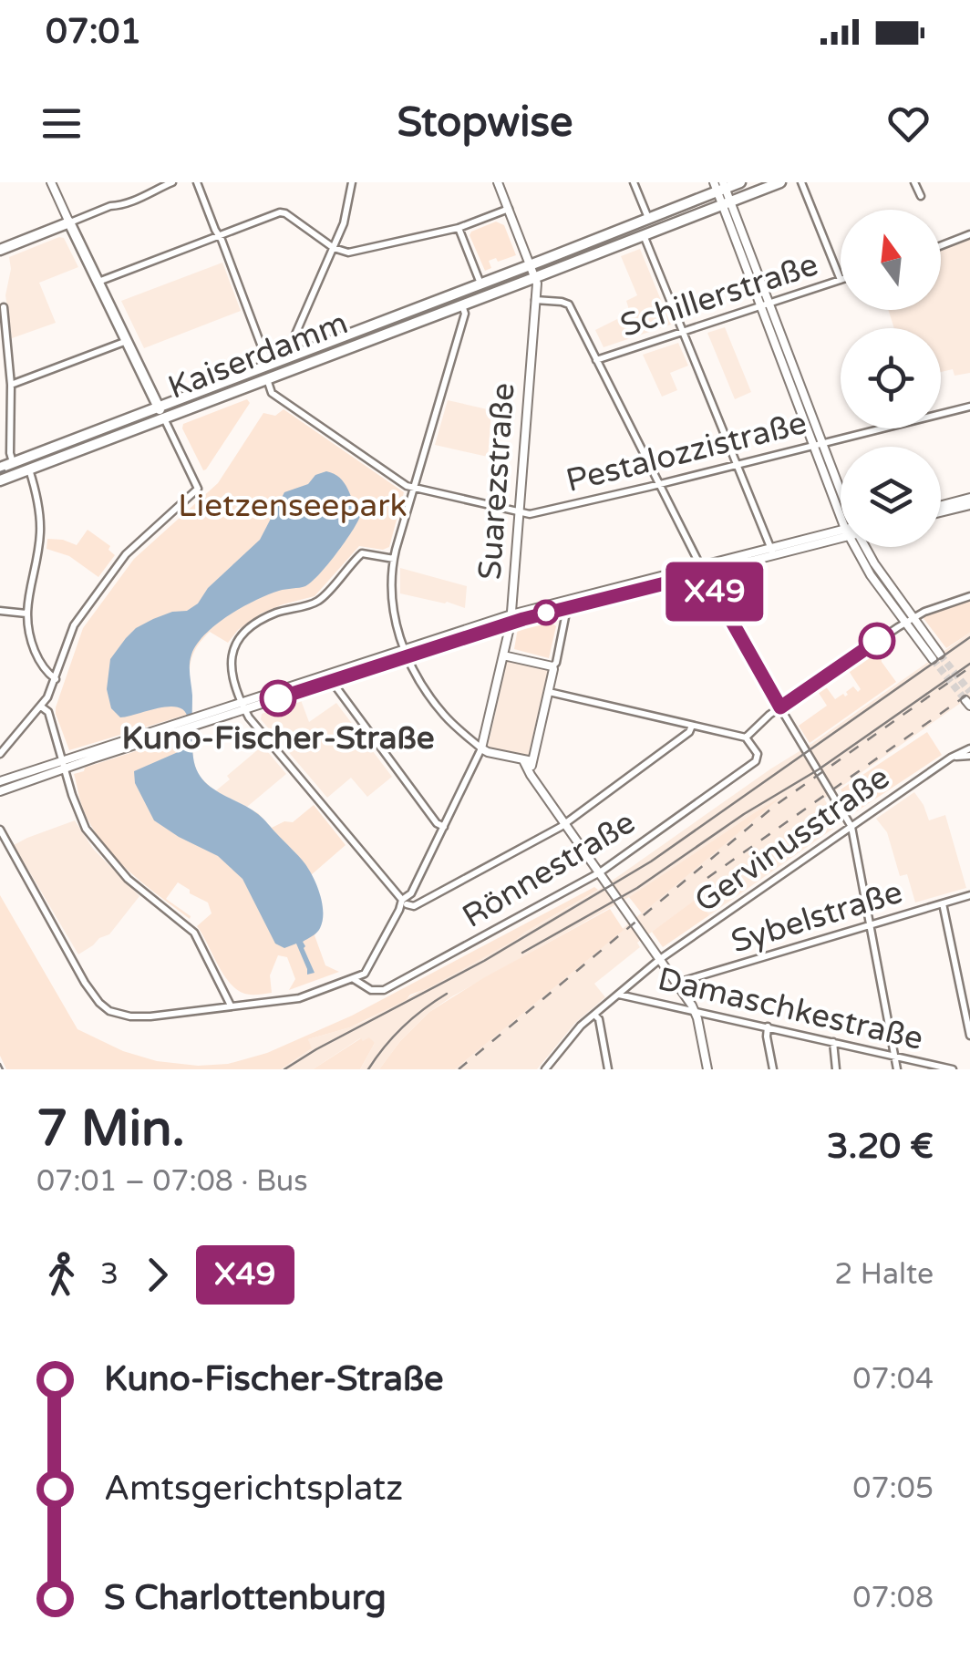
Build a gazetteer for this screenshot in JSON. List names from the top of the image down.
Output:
{
  "streets": {
    "main road": ["Kaiserdamm", "Suarezstraße"],
    "street": [
      "Schillerstraße",
      "Pestalozzistraße",
      "Gervinusstraße",
      "Rönnestraße",
      "Sybelstraße",
      "Damaschkestraße"
    ]
  },
  "crossings": [
    ["Kaiserdamm", "Suarezstraße"],
    ["Pestalozzistraße", "Suarezstraße"],
    ["Suarezstraße", "Rönnestraße"],
    ["Gervinusstraße", "Damaschkestraße"]
  ],
  "parks": ["Lietzenseepark"],
  "places": ["Kuno-Fischer-Straße"],
  "lines": ["bus line X49"],
  "north": "top",
  "page": {
    "status": "07:01",
    "header": "Stopwise",
    "on_map": "X49",
    "heading": ["7 Min.", "07:01 – 07:08 · Bus", "3.20 €"],
    "legs": ["3", "X49", "2 Halte"],
    "list": [
      {
        "name": "Kuno-Fischer-Straße",
        "value": "07:04"
      },
      {
        "name": "Amtsgerichtsplatz",
        "value": "07:05"
      },
      {
        "name": "S Charlottenburg",
        "value": "07:08"
      }
    ]
  }
}
